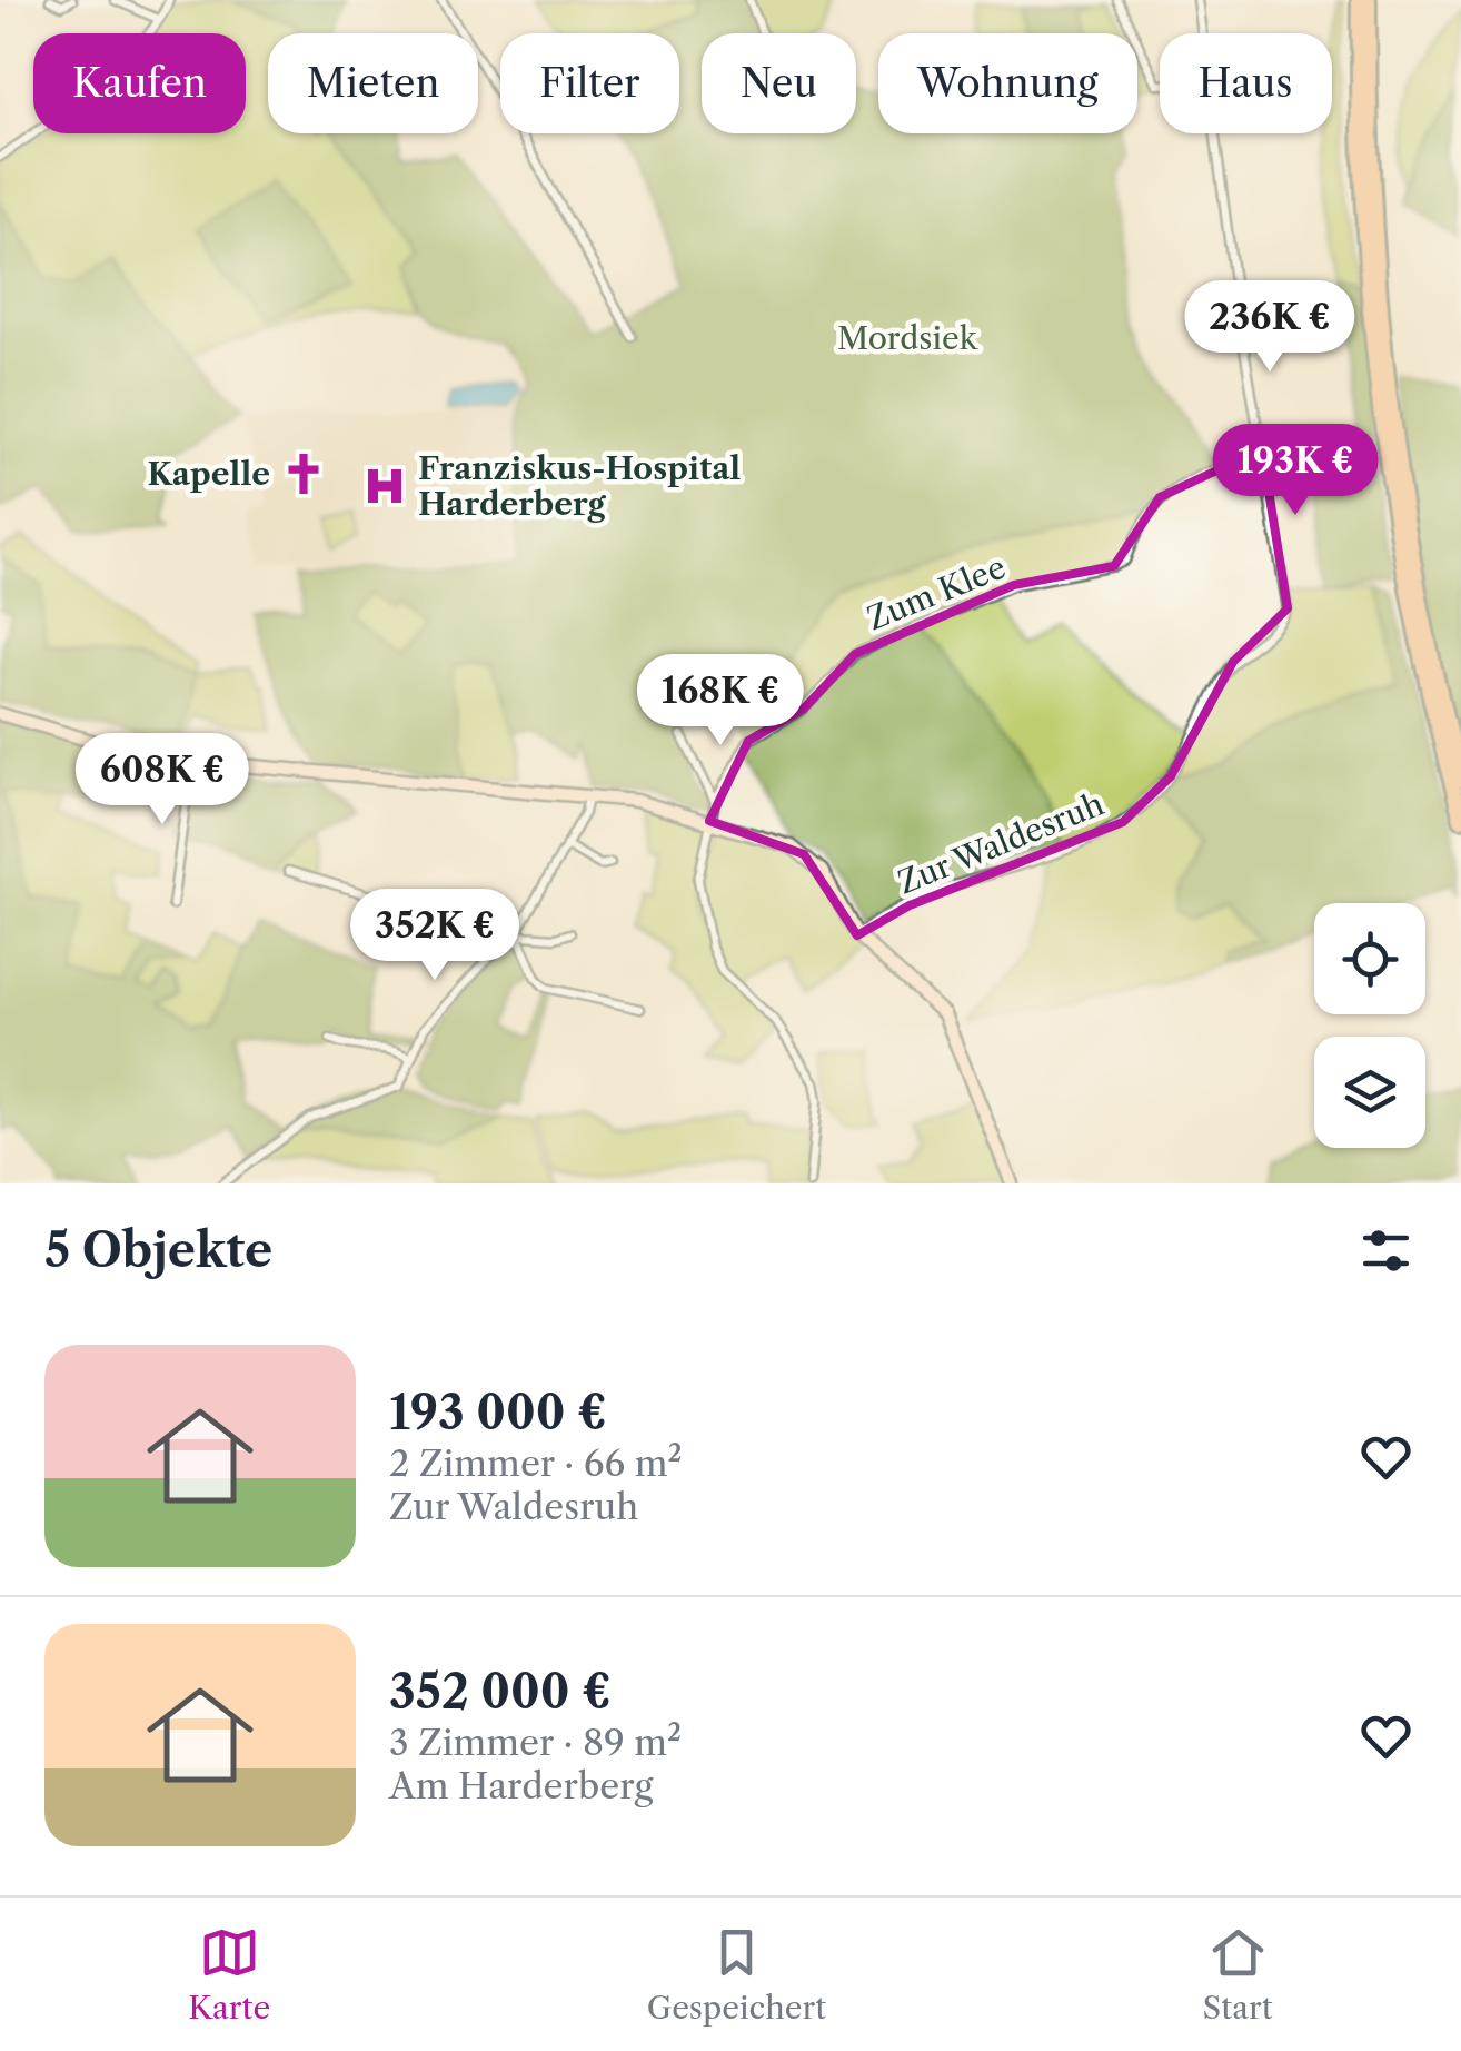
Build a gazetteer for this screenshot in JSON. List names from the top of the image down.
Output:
{
  "streets": {
    "street": ["Zum Klee", "Zur Waldesruh"]
  },
  "crossings": [
    ["Zum Klee", "Zur Waldesruh"]
  ],
  "parks": ["Mordsiek"],
  "places": {
    "church": ["Kapelle"],
    "hospital": ["Franziskus-Hospital Harderberg"]
  },
  "page": {
    "chip": [
      "Kaufen",
      "Mieten",
      "Filter",
      "Neu",
      "Wohnung",
      "Haus"
    ],
    "price": [
      "236K €",
      "193K €",
      "168K €",
      "608K €",
      "352K €"
    ],
    "heading": "5 Objekte",
    "list": [
      {
        "name": "193 000 €",
        "note": "2 Zimmer · 66 m² · Zur Waldesruh"
      },
      {
        "name": "352 000 €",
        "note": "3 Zimmer · 89 m² · Am Harderberg"
      }
    ],
    "tabs": ["Karte", "Gespeichert", "Start"]
  }
}
